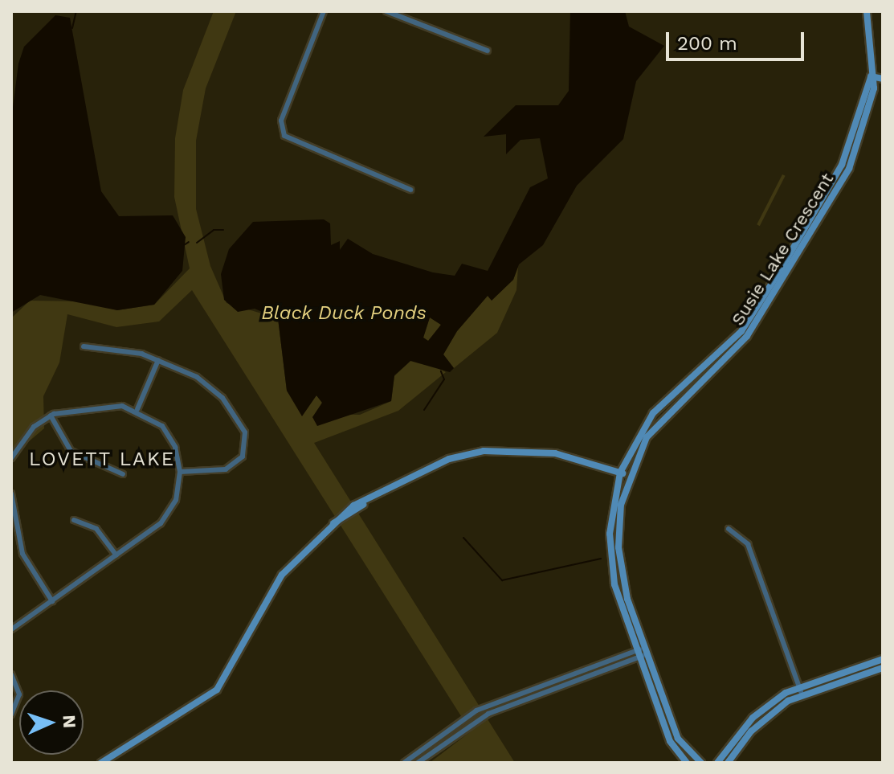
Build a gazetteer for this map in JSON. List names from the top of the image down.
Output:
{
  "streets": {
    "street": ["Susie Lake Crescent"]
  },
  "districts": ["LOVETT LAKE"],
  "water": ["Black Duck Ponds"],
  "scale_bar": "200 m",
  "north": "right"
}
